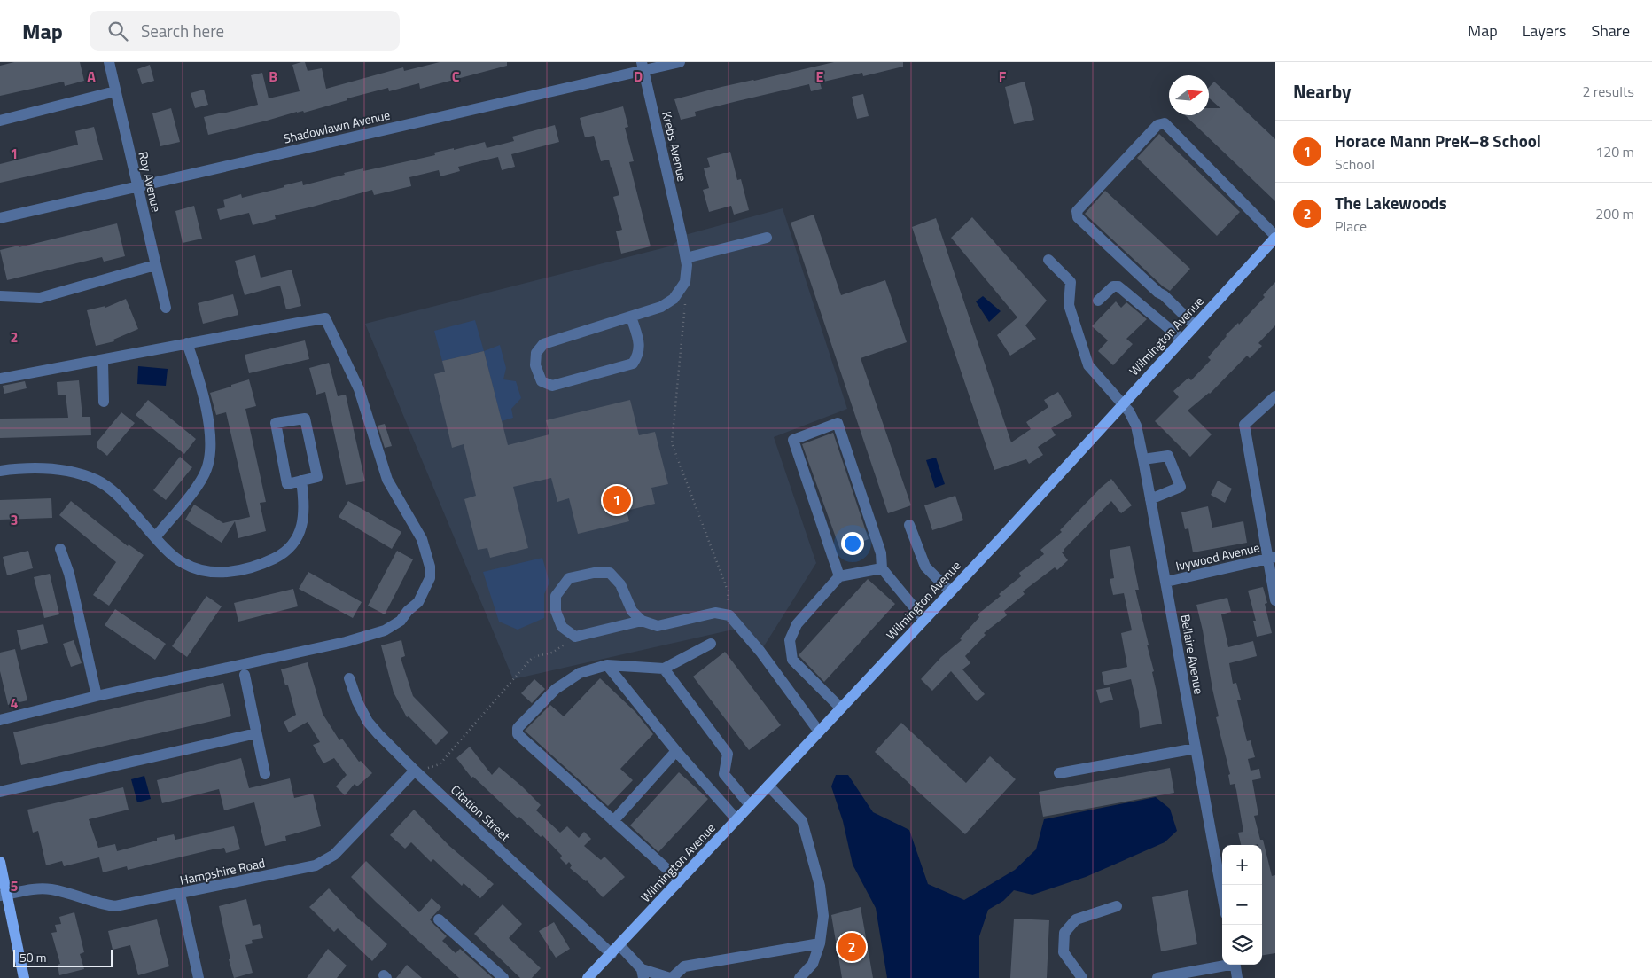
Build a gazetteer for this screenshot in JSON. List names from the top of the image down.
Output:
{
  "streets": {
    "main road": ["Wilmington Avenue"],
    "street": [
      "Shadowlawn Avenue",
      "Krebs Avenue",
      "Roy Avenue",
      "Ivywood Avenue",
      "Bellaire Avenue",
      "Citation Street",
      "Hampshire Road"
    ]
  },
  "crossings": [
    ["Shadowlawn Avenue", "Krebs Avenue"],
    ["Shadowlawn Avenue", "Roy Avenue"],
    ["Wilmington Avenue", "Bellaire Avenue"],
    ["Wilmington Avenue", "Citation Street"],
    ["Ivywood Avenue", "Bellaire Avenue"],
    ["Citation Street", "Hampshire Road"]
  ],
  "scale_bar": "50 m",
  "north": "right",
  "page": {
    "header": "Map",
    "search": "Search here",
    "nav": ["Map", "Layers", "Share"],
    "heading": ["Nearby", "2 results"],
    "list": [
      {
        "mark": "1",
        "name": "Horace Mann PreK–8 School",
        "note": "School",
        "value": "120 m"
      },
      {
        "mark": "2",
        "name": "The Lakewoods",
        "note": "Place",
        "value": "200 m"
      }
    ],
    "pins": ["1", "2"],
    "map_buttons": ["+", "−"],
    "scale": "50 m"
  },
  "grid": {
    "columns": [
      "A",
      "B",
      "C",
      "D",
      "E",
      "F"
    ],
    "rows": [
      "1",
      "2",
      "3",
      "4",
      "5"
    ]
  }
}
